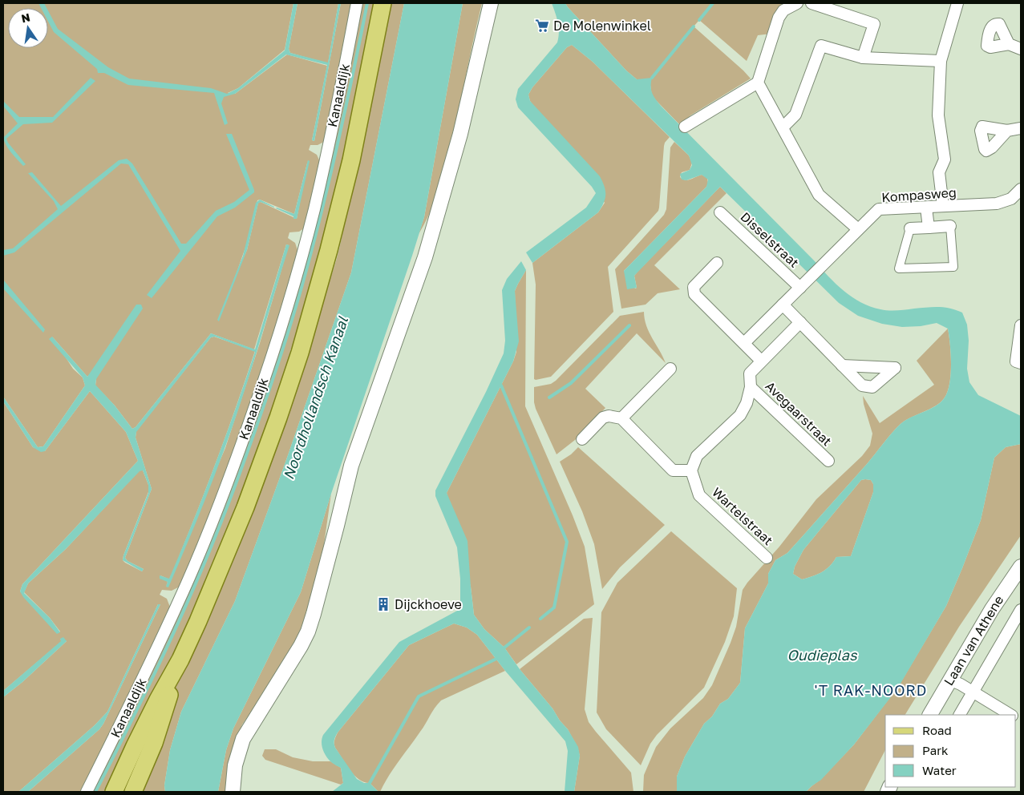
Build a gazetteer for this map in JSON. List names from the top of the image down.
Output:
{
  "streets": {
    "main road": ["Kanaaldijk"],
    "street": [
      "Kompasweg",
      "Disselstraat",
      "Avegaarstraat",
      "Wartelstraat",
      "Laan van Athene"
    ]
  },
  "crossings": [
    ["Kompasweg", "Disselstraat"]
  ],
  "districts": ["'T RAK-NOORD"],
  "water": ["Noordhollandsch Kanaal", "Oudieplas"],
  "places": {
    "supermarket": ["De Molenwinkel"],
    "building": ["Dijckhoeve"]
  },
  "legend": ["Road", "Park", "Water"],
  "north": "top"
}
